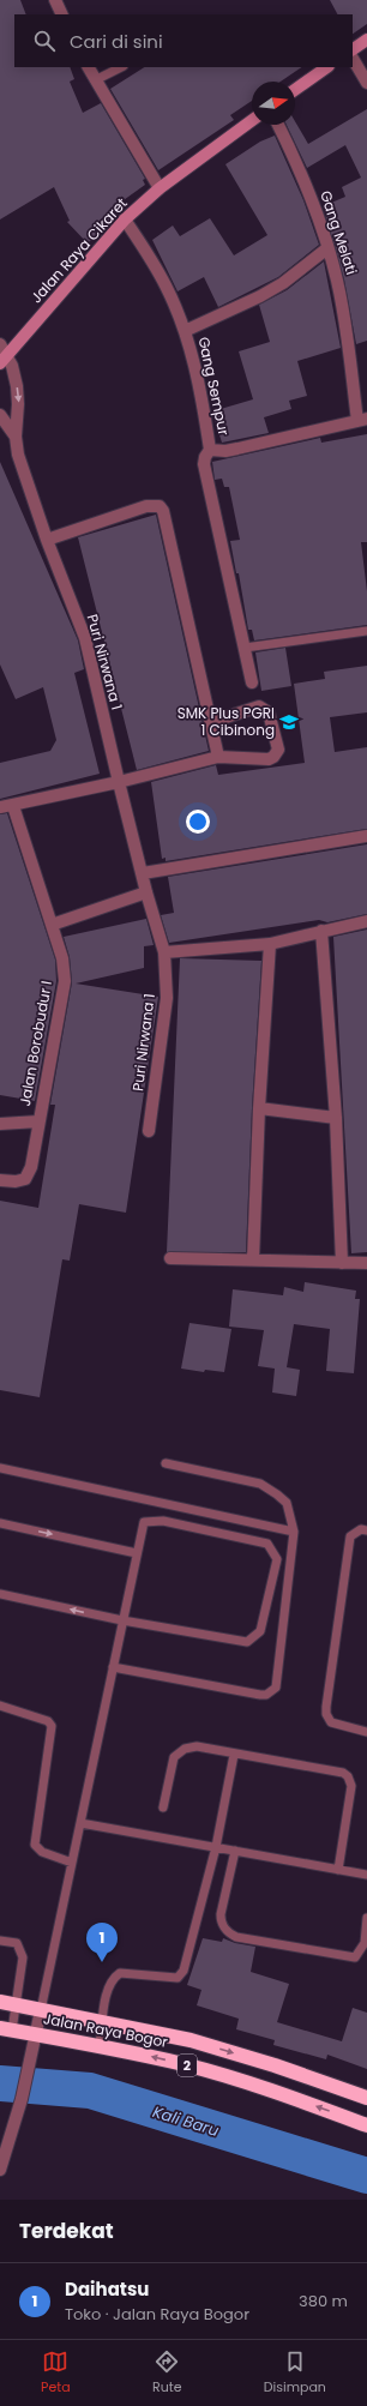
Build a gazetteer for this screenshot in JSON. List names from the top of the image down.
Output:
{
  "streets": {
    "highway": ["Jalan Raya Bogor", "2"],
    "main road": ["Jalan Raya Cikaret"],
    "street": [
      "Gang Melati",
      "Gang Sempur",
      "Puri Nirwana 1",
      "Jalan Borobudur I"
    ]
  },
  "crossings": [
    ["Jalan Raya Cikaret", "Gang Sempur"],
    ["Jalan Raya Cikaret", "Puri Nirwana 1"]
  ],
  "water": ["Kali Baru"],
  "places": {
    "school or university": ["SMK Plus PGRI 1 Cibinong"]
  },
  "north": "right",
  "page": {
    "search": "Cari di sini",
    "pins": "1",
    "heading": "Terdekat",
    "list": [
      {
        "mark": "1",
        "name": "Daihatsu",
        "note": "Toko · Jalan Raya Bogor",
        "value": "380 m"
      }
    ],
    "nav": ["Peta", "Rute", "Disimpan"]
  }
}
